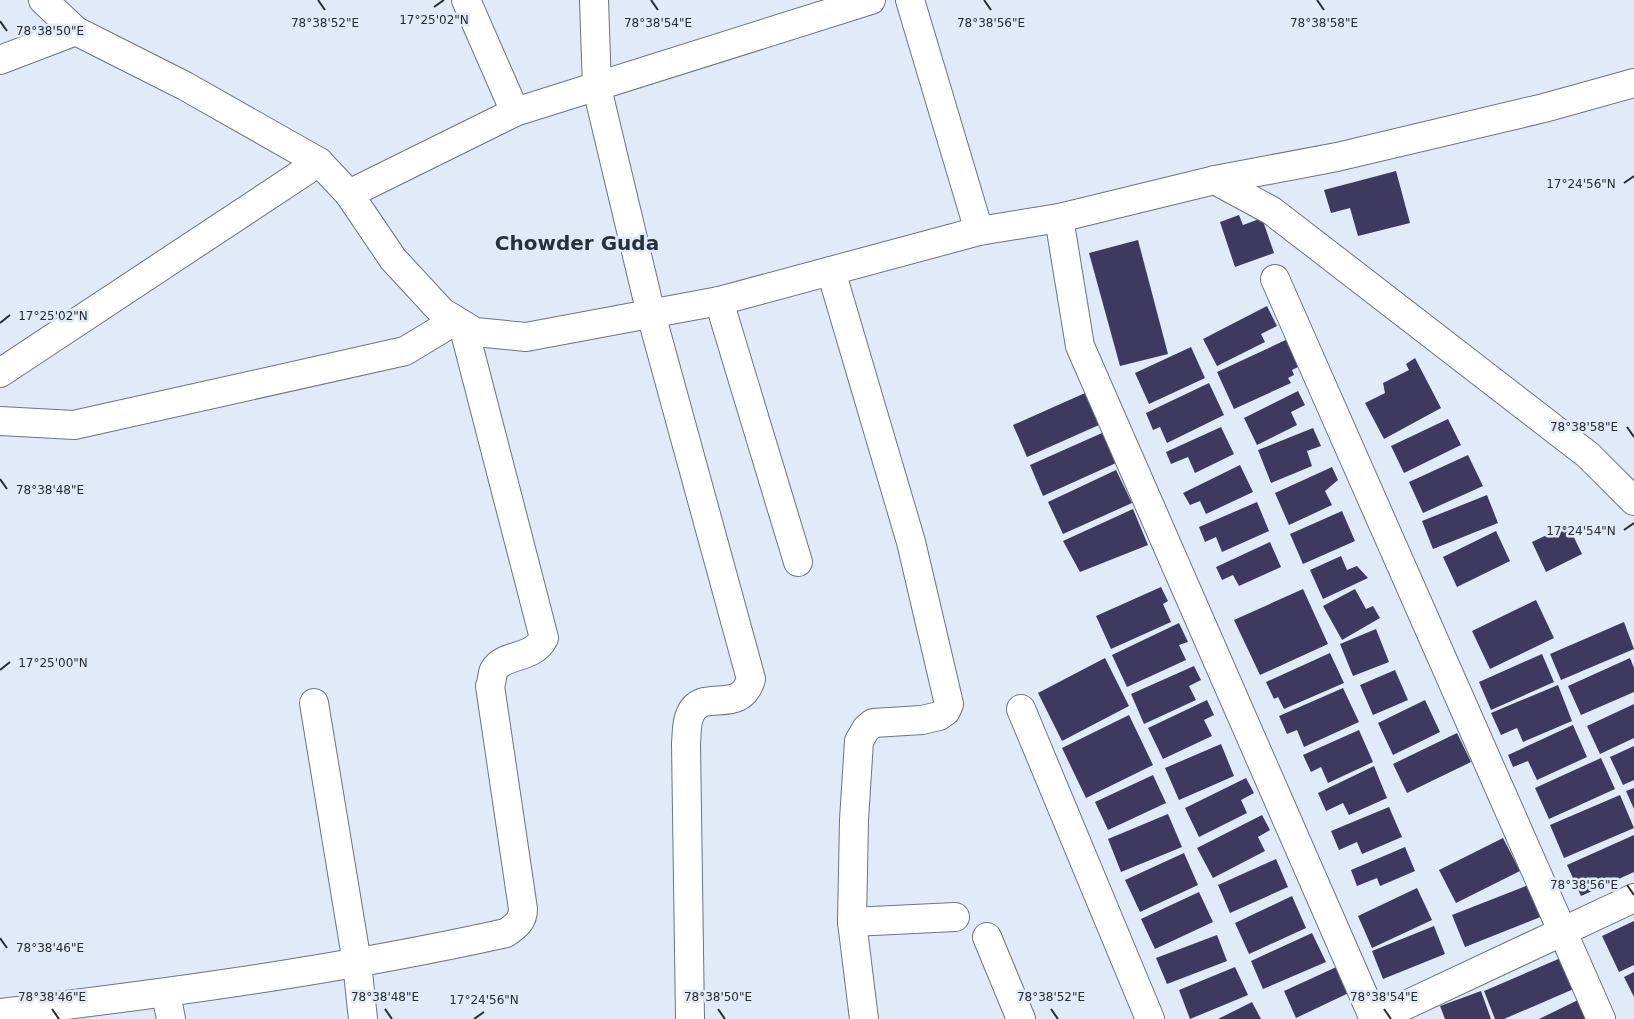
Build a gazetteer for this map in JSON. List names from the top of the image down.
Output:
{
  "districts": ["Chowder Guda"],
  "coordinates": [
    "17°25'02\"N",
    "78°38'52\"E",
    "78°38'54\"E",
    "78°38'56\"E",
    "78°38'58\"E",
    "78°38'50\"E",
    "17°24'56\"N",
    "78°38'48\"E",
    "17°24'54\"N",
    "17°25'00\"N",
    "78°38'46\"E"
  ]
}
